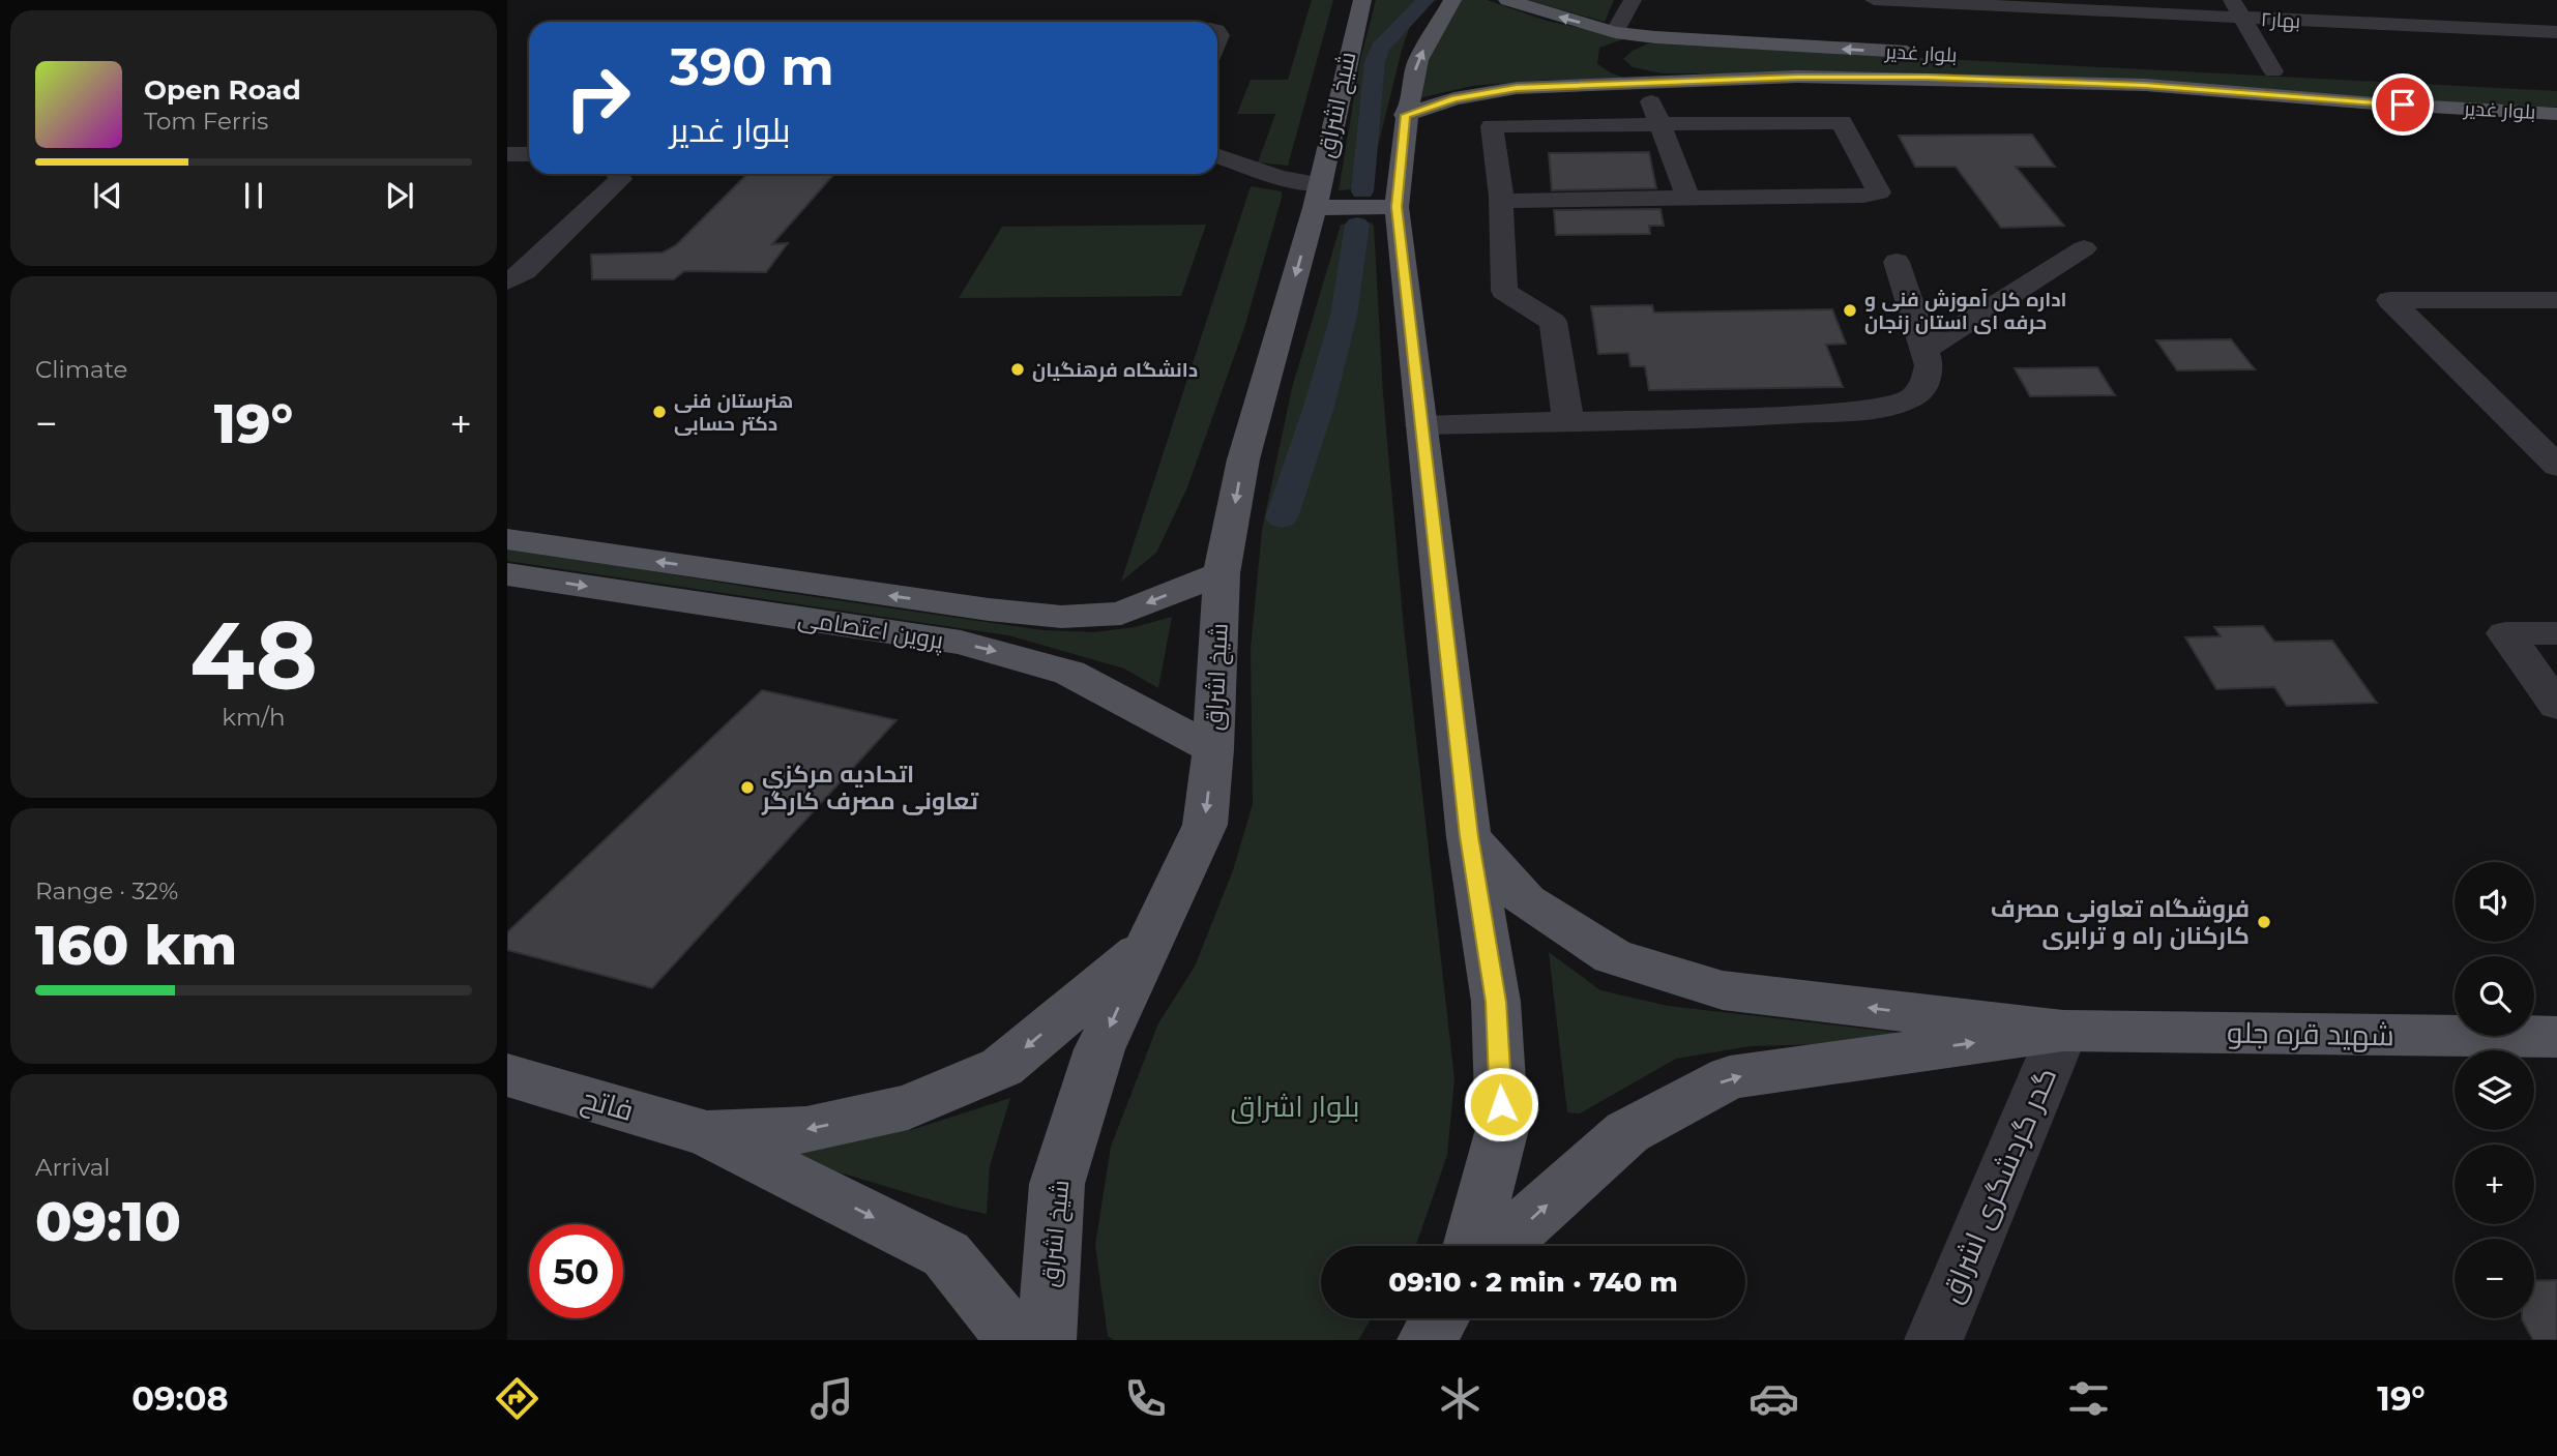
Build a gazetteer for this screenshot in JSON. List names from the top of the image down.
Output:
{
  "streets": {
    "main road": [
      "بلوار غدیر",
      "شیخ اشراق",
      "پروین اعتصامی",
      "شهید قره جلو",
      "فاتح"
    ],
    "street": ["بهار۲", "گدر گردشگری اشراق"]
  },
  "crossings": [
    ["شیخ اشراق", "پروین اعتصامی"],
    ["شهید قره جلو", "گدر گردشگری اشراق"]
  ],
  "parks": ["بلوار اشراق"],
  "places": [
    "اداره کل آموزش فنی و حرفه ای استان زنجان",
    "دانشگاه فرهنگیان",
    "هنرستان فنی دکتر حسابی",
    "اتحادیه مرکزی تعاونی مصرف کارگر",
    "فروشگاه تعاونی مصرف کارکنان راه و ترابری"
  ],
  "page": {
    "turn": ["390 m", "بلوار غدیر"],
    "song": ["Open Road", "Tom Ferris"],
    "tile": [
      "Climate",
      ["48", "km/h"],
      ["Range · 32%", "160 km"],
      ["Arrival", "09:10"]
    ],
    "heat": ["−", "19°", "+"],
    "map_buttons": ["+", "−"],
    "limit": "50",
    "trip": "09:10 · 2 min · 740 m",
    "tabs": ["09:08", "19°"]
  }
}
